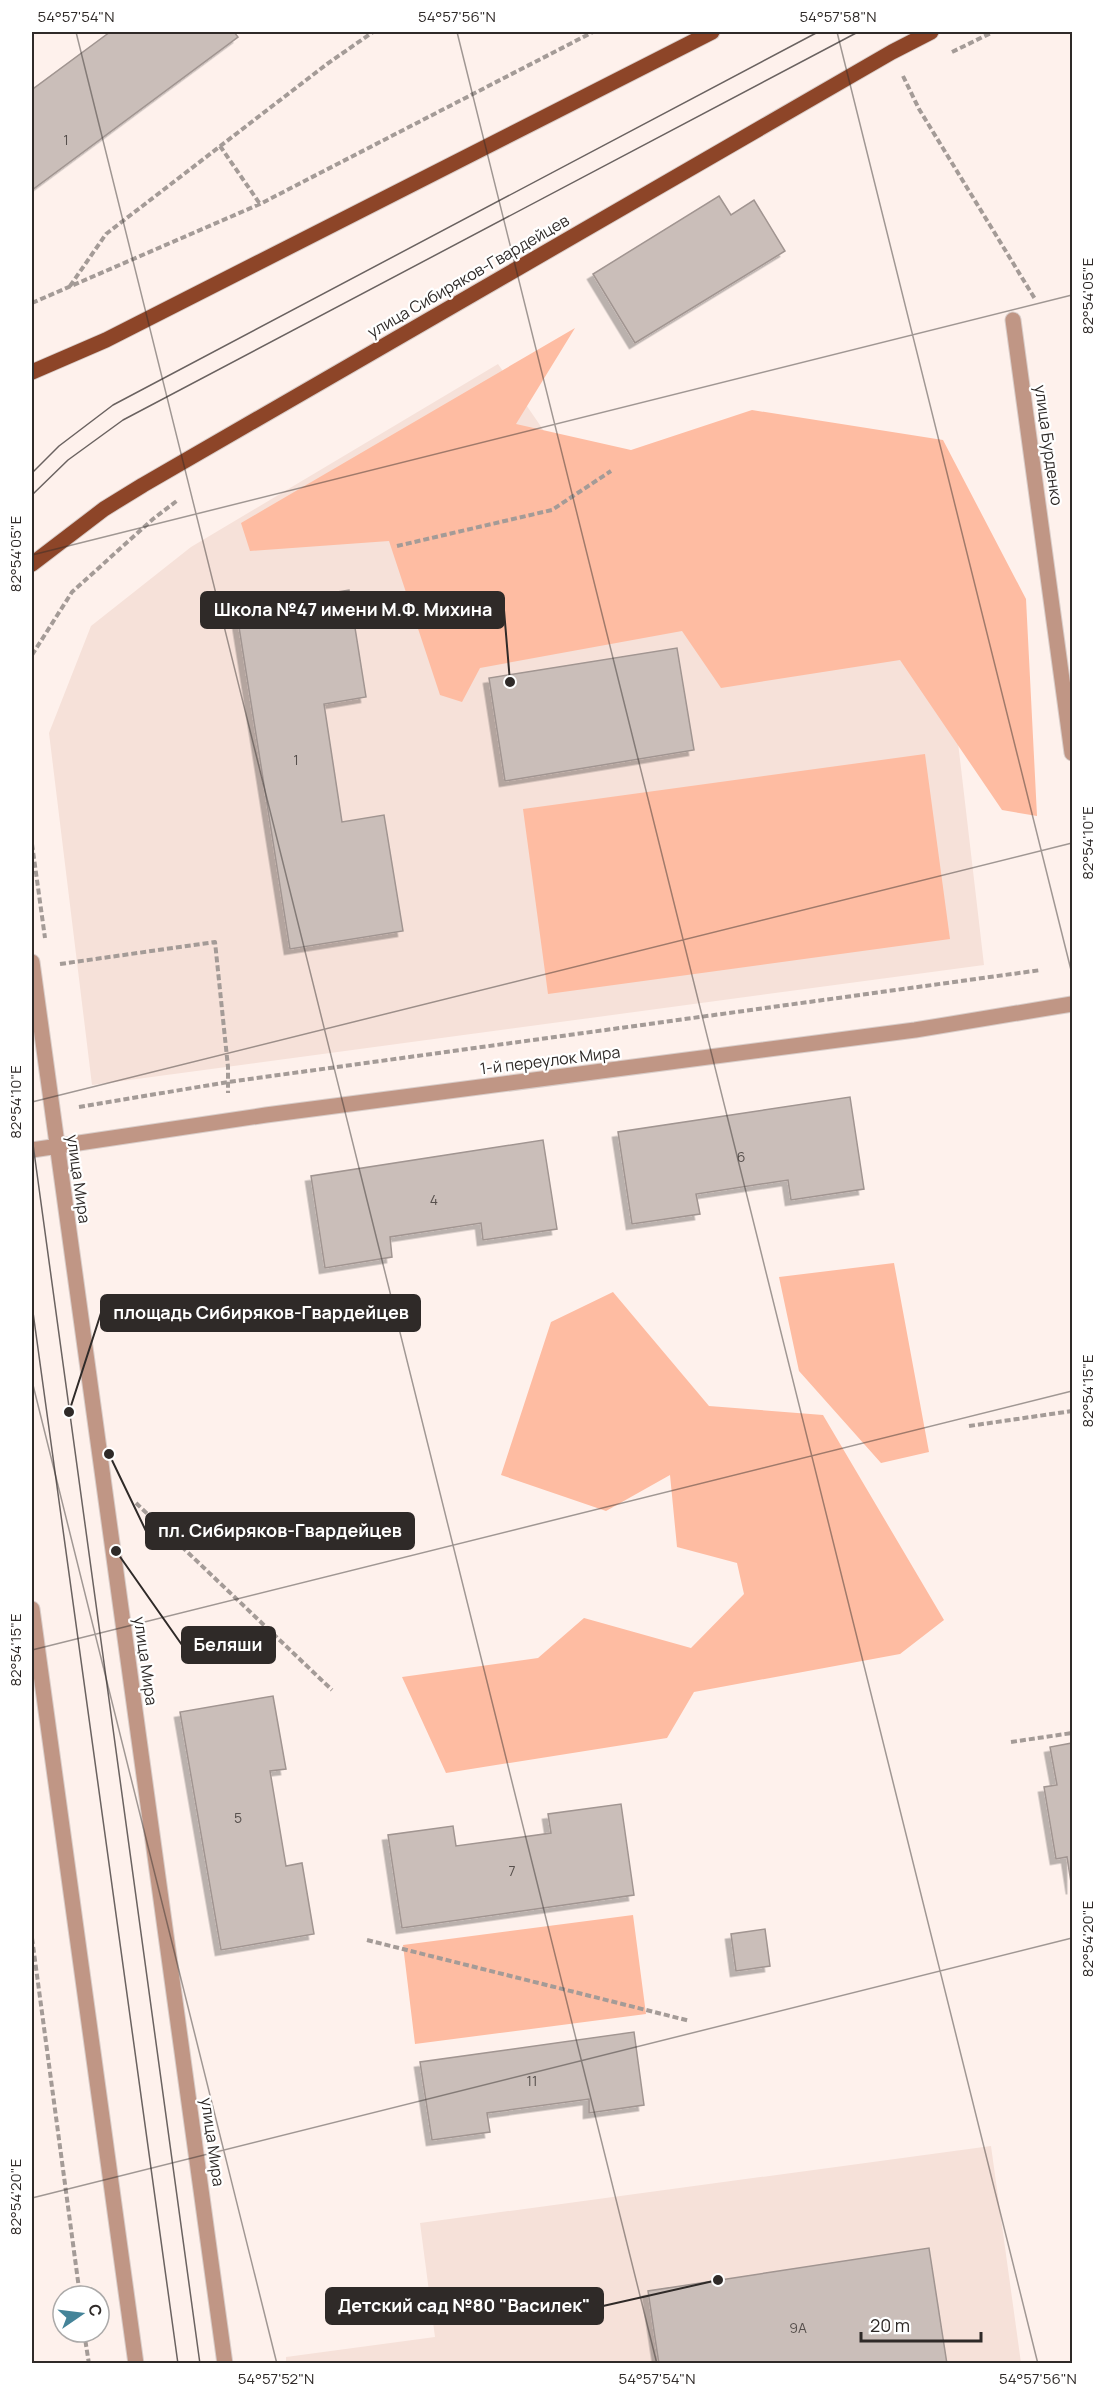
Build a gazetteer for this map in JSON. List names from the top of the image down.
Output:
{
  "streets": {
    "main road": ["улица Сибиряков-Гвардейцев"],
    "street": ["улица Бурденко", "1-й переулок Мира", "улица Мира"]
  },
  "crossings": [
    ["1-й переулок Мира", "улица Мира"]
  ],
  "places": [
    "Школа №47 имени М.Ф. Михина",
    "площадь Сибиряков-Гвардейцев",
    "пл. Сибиряков-Гвардейцев",
    "Беляши",
    "Детский сад №80 \"Василек\""
  ],
  "house_numbers": [
    "1",
    "1",
    "6",
    "4",
    "5",
    "7",
    "11",
    "9А"
  ],
  "scale_bar": "20 m",
  "north": "right",
  "coordinates": [
    "54°57'54\"N",
    "54°57'56\"N",
    "54°57'58\"N",
    "82°54'05\"E",
    "82°54'10\"E",
    "82°54'15\"E",
    "82°54'20\"E",
    "54°57'52\"N"
  ]
}
